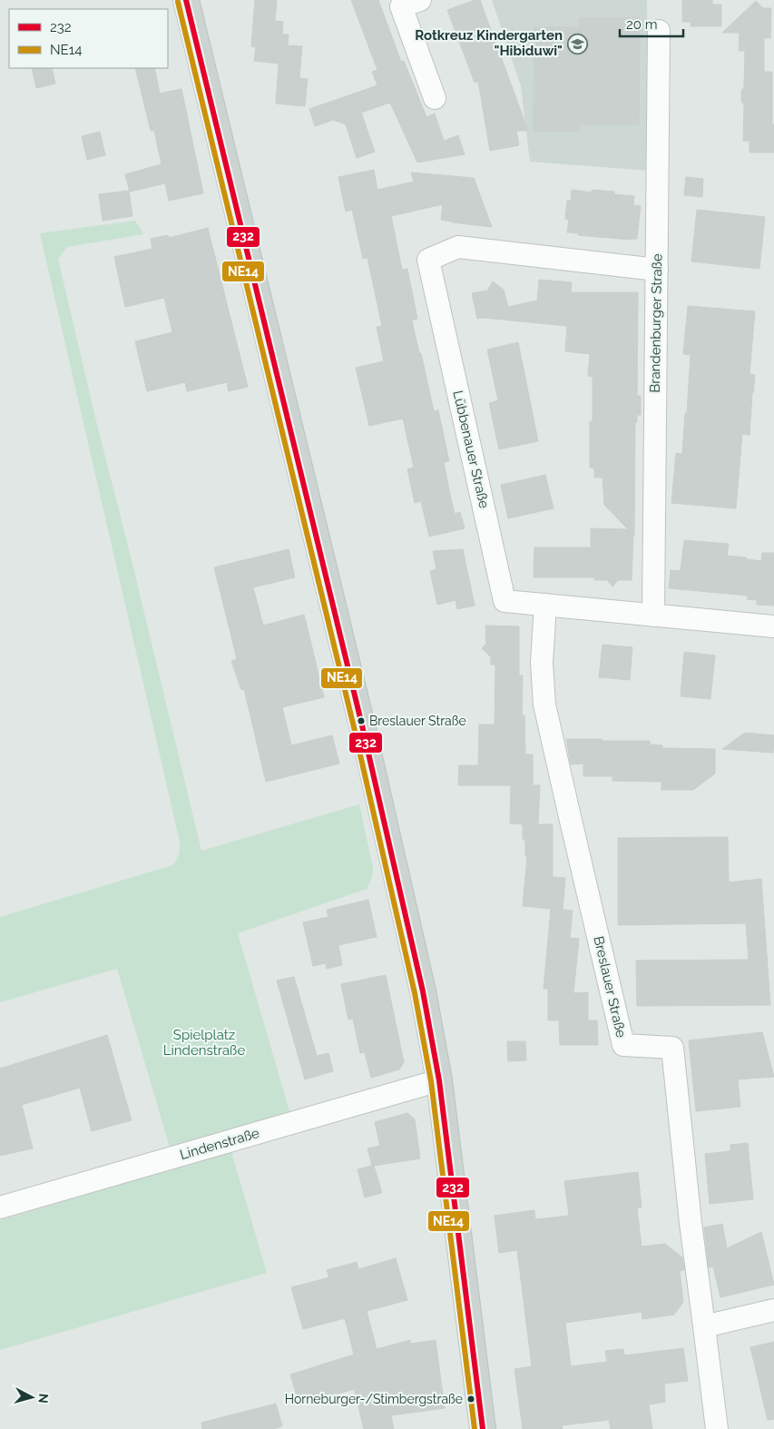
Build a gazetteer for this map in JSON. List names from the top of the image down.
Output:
{
  "streets": {
    "street": [
      "Brandenburger Straße",
      "Lübbenauer Straße",
      "Breslauer Straße",
      "Lindenstraße"
    ]
  },
  "crossings": [
    ["Brandenburger Straße", "Lübbenauer Straße"],
    ["Lübbenauer Straße", "Breslauer Straße"]
  ],
  "parks": ["Spielplatz Lindenstraße"],
  "places": {
    "school or university": ["Rotkreuz Kindergarten \"Hibiduwi\""],
    "other": ["Breslauer Straße", "Horneburger-/Stimbergstraße"]
  },
  "lines": ["transit line 232", "transit line NE14"],
  "legend": ["232", "NE14"],
  "scale_bar": "20 m",
  "north": "right"
}
